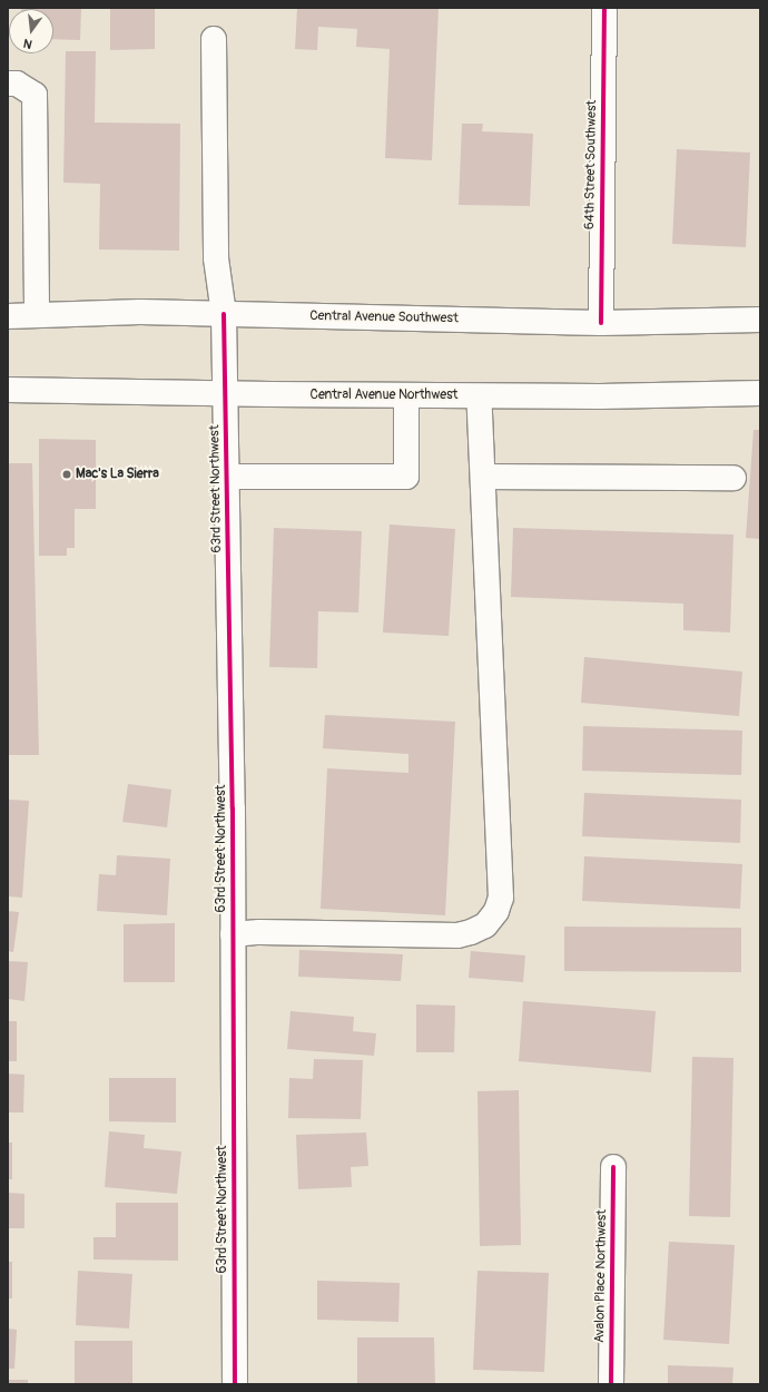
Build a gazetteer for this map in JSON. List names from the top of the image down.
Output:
{
  "streets": {
    "street": [
      "64th Street Southwest",
      "Central Avenue Southwest",
      "Central Avenue Northwest",
      "63rd Street Northwest",
      "Avalon Place Northwest"
    ]
  },
  "crossings": [
    ["64th Street Southwest", "Central Avenue Southwest"],
    ["Central Avenue Southwest", "63rd Street Northwest"],
    ["Central Avenue Northwest", "63rd Street Northwest"]
  ],
  "places": ["Mac's La Sierra"],
  "north": "bottom"
}
